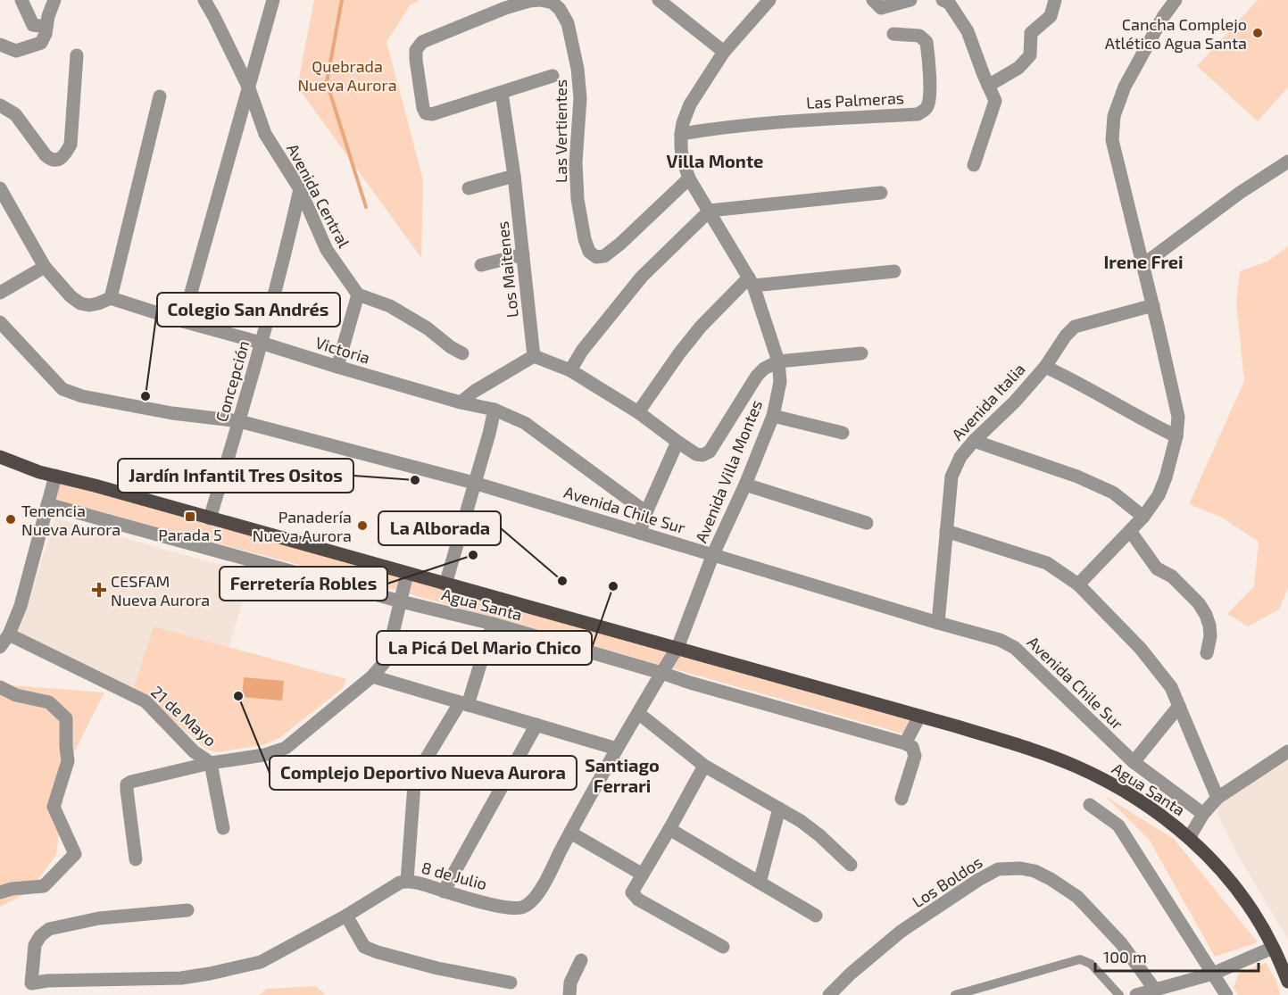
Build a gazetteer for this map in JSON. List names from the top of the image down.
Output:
{
  "streets": {
    "main road": ["Agua Santa"],
    "street": [
      "Las Palmeras",
      "Las Vertientes",
      "Avenida Central",
      "Los Maitenes",
      "Victoria",
      "Concepción",
      "Avenida Italia",
      "Avenida Villa Montes",
      "Avenida Chile Sur",
      "21 de Mayo",
      "8 de Julio",
      "Los Boldos"
    ]
  },
  "crossings": [
    ["Las Palmeras", "Avenida Villa Montes"],
    ["Las Vertientes", "Avenida Villa Montes"],
    ["Avenida Central", "Concepción"],
    ["Victoria", "Concepción"],
    ["Concepción", "Avenida Chile Sur"],
    ["Concepción", "Agua Santa"],
    ["Avenida Italia", "Avenida Chile Sur"],
    ["Avenida Villa Montes", "Avenida Chile Sur"],
    ["Avenida Villa Montes", "Agua Santa"],
    ["Avenida Villa Montes", "8 de Julio"],
    ["Agua Santa", "21 de Mayo"],
    ["Agua Santa", "8 de Julio"]
  ],
  "districts": ["Villa Monte", "Irene Frei", "Santiago Ferrari"],
  "parks": ["Quebrada Nueva Aurora"],
  "places": {
    "other": [
      "Cancha Complejo Atlético Agua Santa",
      "Colegio San Andrés",
      "Jardín Infantil Tres Ositos",
      "Tenencia Nueva Aurora",
      "Panadería Nueva Aurora",
      "Ferretería Robles",
      "La Alborada",
      "La Picá Del Mario Chico",
      "Complejo Deportivo Nueva Aurora"
    ],
    "transit": ["Parada 5"],
    "health": ["CESFAM Nueva Aurora"]
  },
  "scale_bar": "100 m"
}
